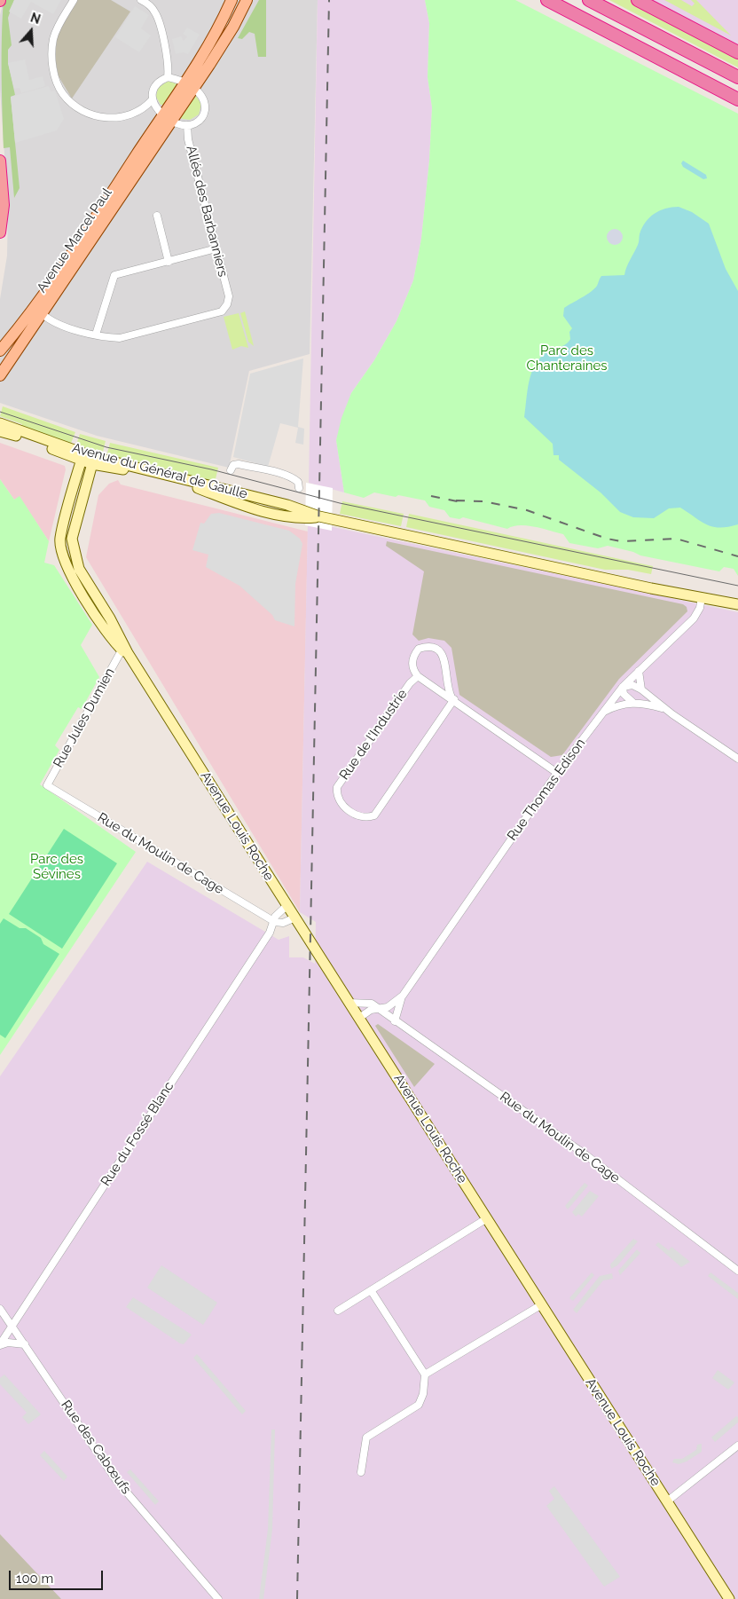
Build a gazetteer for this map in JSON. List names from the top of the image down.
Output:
{
  "streets": {
    "main road": ["Avenue Marcel Paul", "Avenue du Général de Gaulle", "Avenue Louis Roche"],
    "street": [
      "Allée des Barbanniers",
      "Rue Jules Dumien",
      "Rue de l'Industrie",
      "Rue Thomas Edison",
      "Rue du Moulin de Cage",
      "Rue du Fossé Blanc",
      "Rue des Cabœufs"
    ]
  },
  "crossings": [
    ["Avenue du Général de Gaulle", "Rue Thomas Edison"],
    ["Avenue du Général de Gaulle", "Avenue Louis Roche"],
    ["Rue Jules Dumien", "Avenue Louis Roche"],
    ["Rue Jules Dumien", "Rue du Moulin de Cage"],
    ["Rue Thomas Edison", "Rue du Moulin de Cage"],
    ["Avenue Louis Roche", "Rue du Moulin de Cage"],
    ["Avenue Louis Roche", "Rue du Fossé Blanc"],
    ["Rue du Moulin de Cage", "Rue du Fossé Blanc"],
    ["Rue du Fossé Blanc", "Rue des Cabœufs"]
  ],
  "parks": ["Parc des Chanteraines", "Parc des Sévines"],
  "scale_bar": "100 m",
  "north": "top"
}
